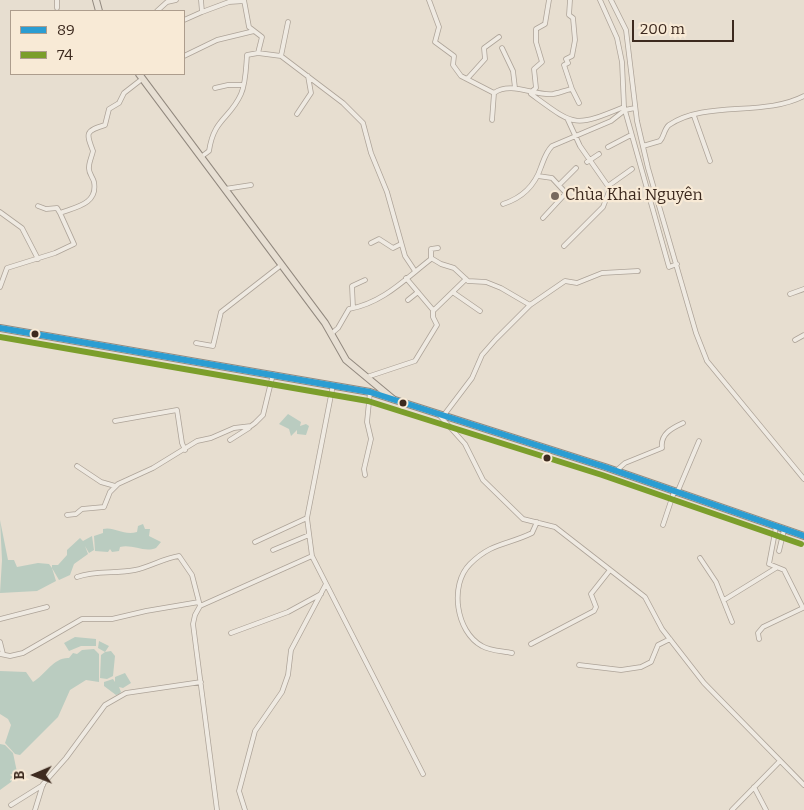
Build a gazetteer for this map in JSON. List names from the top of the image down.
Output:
{
  "places": ["Chùa Khai Nguyên"],
  "lines": ["transit line 89", "transit line 74"],
  "legend": ["89", "74"],
  "scale_bar": "200 m",
  "north": "left"
}
